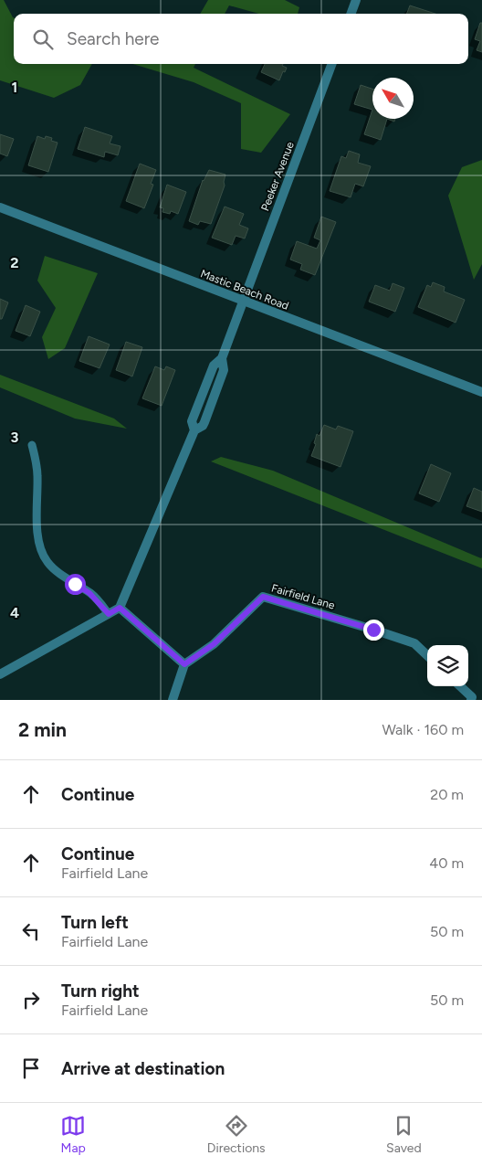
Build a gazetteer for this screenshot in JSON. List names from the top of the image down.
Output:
{
  "streets": {
    "street": ["Peeker Avenue", "Mastic Beach Road", "Fairfield Lane"]
  },
  "crossings": [
    ["Peeker Avenue", "Mastic Beach Road"]
  ],
  "north": "top left",
  "page": {
    "search": "Search here",
    "heading": ["2 min", "Walk · 160 m"],
    "list": [
      ["Continue", "20 m"],
      ["Continue", "Fairfield Lane", "40 m"],
      ["Turn left", "Fairfield Lane", "50 m"],
      ["Turn right", "Fairfield Lane", "50 m"],
      "Arrive at destination"
    ],
    "nav": ["Map", "Directions", "Saved"]
  },
  "grid": {
    "rows": [
      "1",
      "2",
      "3",
      "4"
    ]
  }
}
